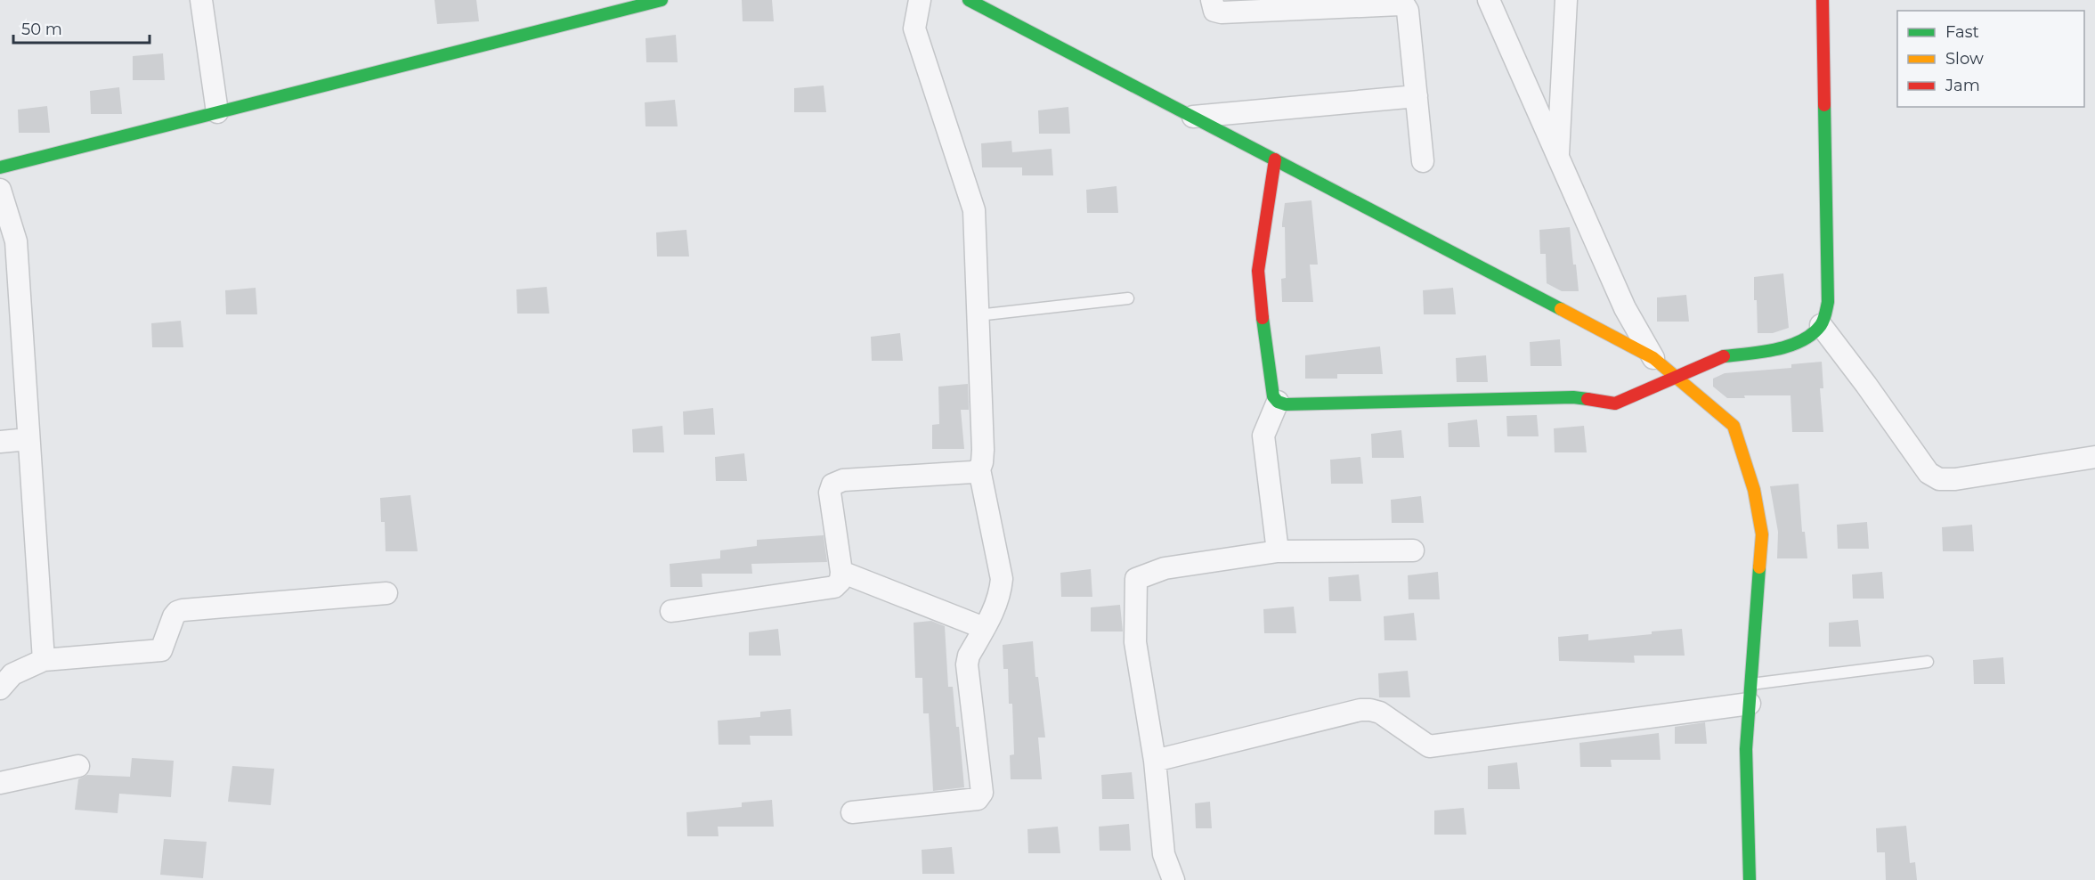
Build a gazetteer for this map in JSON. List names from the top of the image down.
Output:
{
  "legend": ["Fast", "Slow", "Jam"],
  "scale_bar": "50 m"
}
